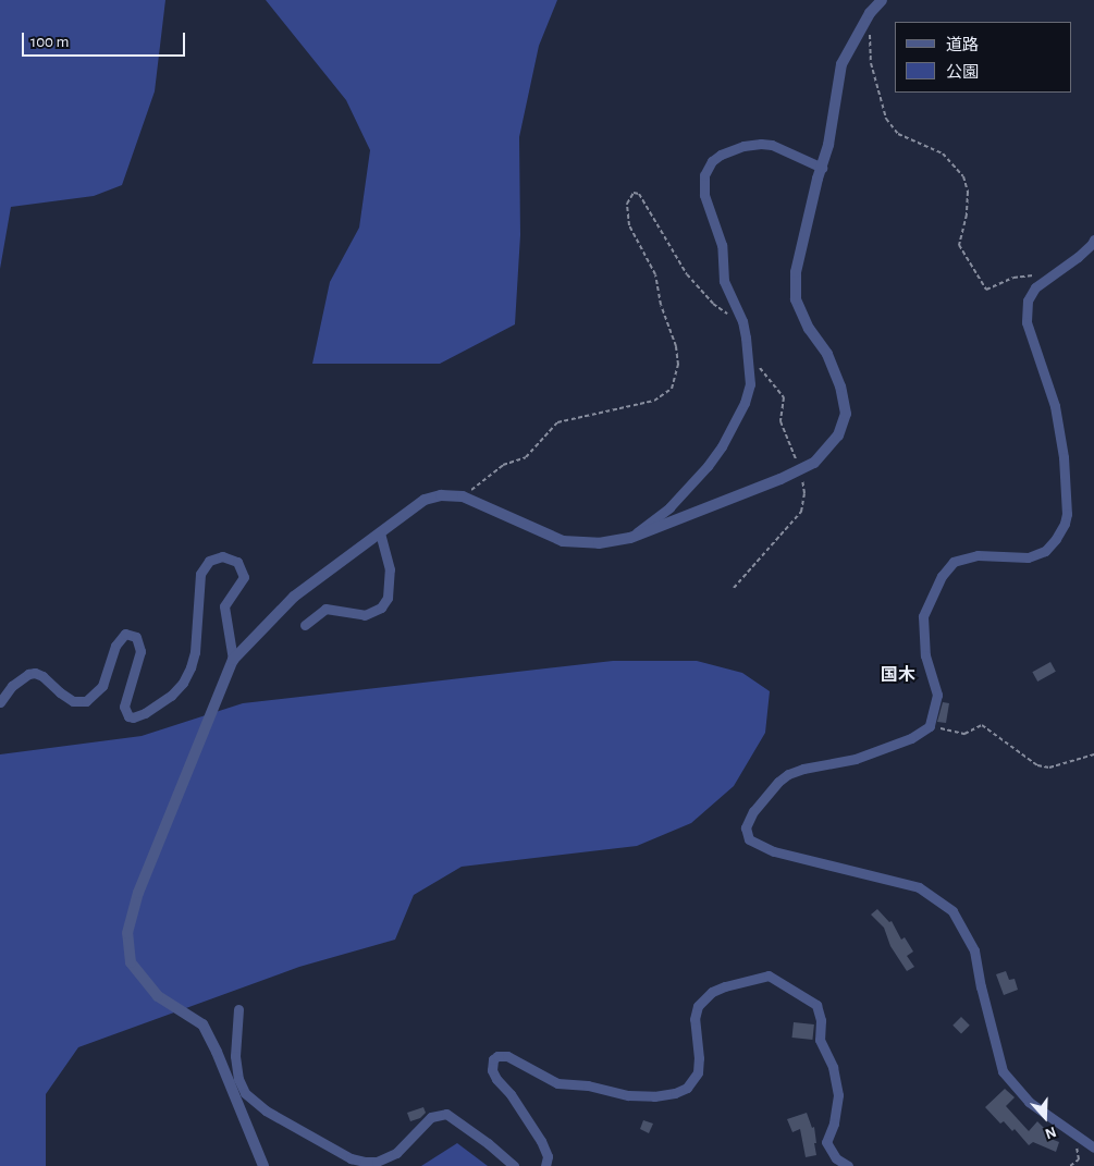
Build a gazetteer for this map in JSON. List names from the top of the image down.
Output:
{
  "districts": ["国木"],
  "legend": ["道路", "公園"],
  "scale_bar": "100 m",
  "north": "bottom"
}
